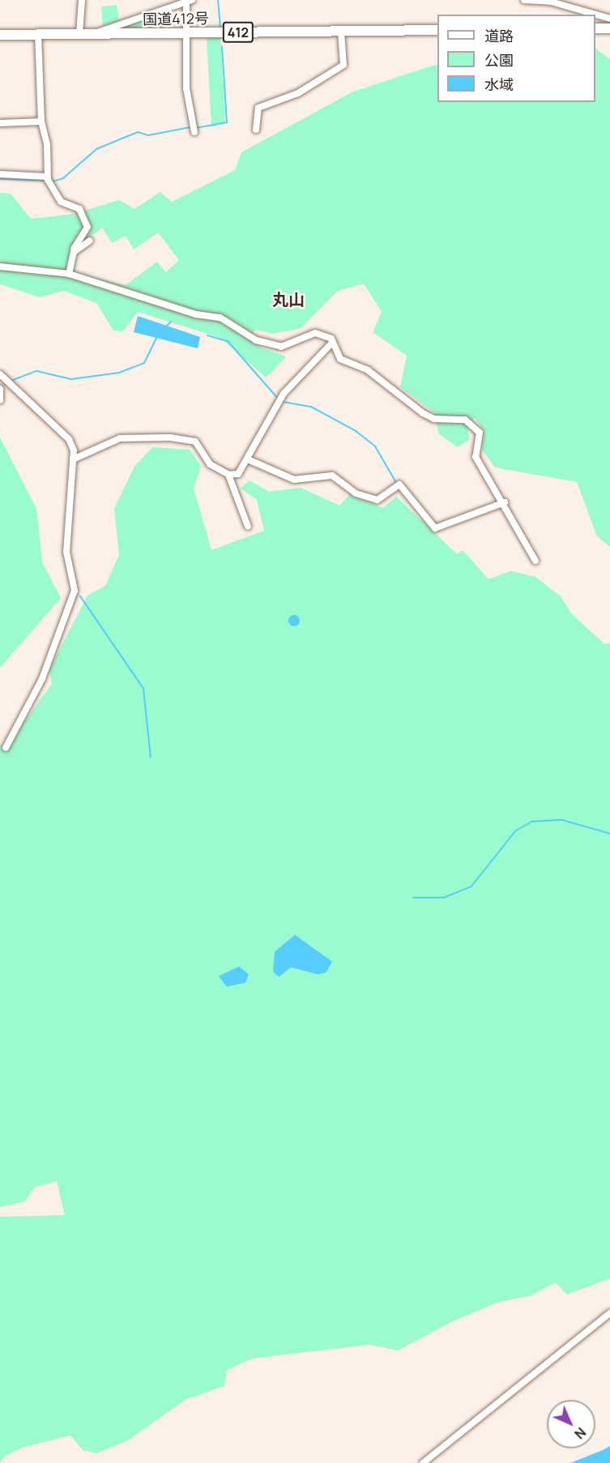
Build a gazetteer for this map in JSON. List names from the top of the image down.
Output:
{
  "streets": {
    "highway": ["国道412号", "412"]
  },
  "districts": ["丸山"],
  "legend": ["道路", "公園", "水域"],
  "north": "bottom right"
}
